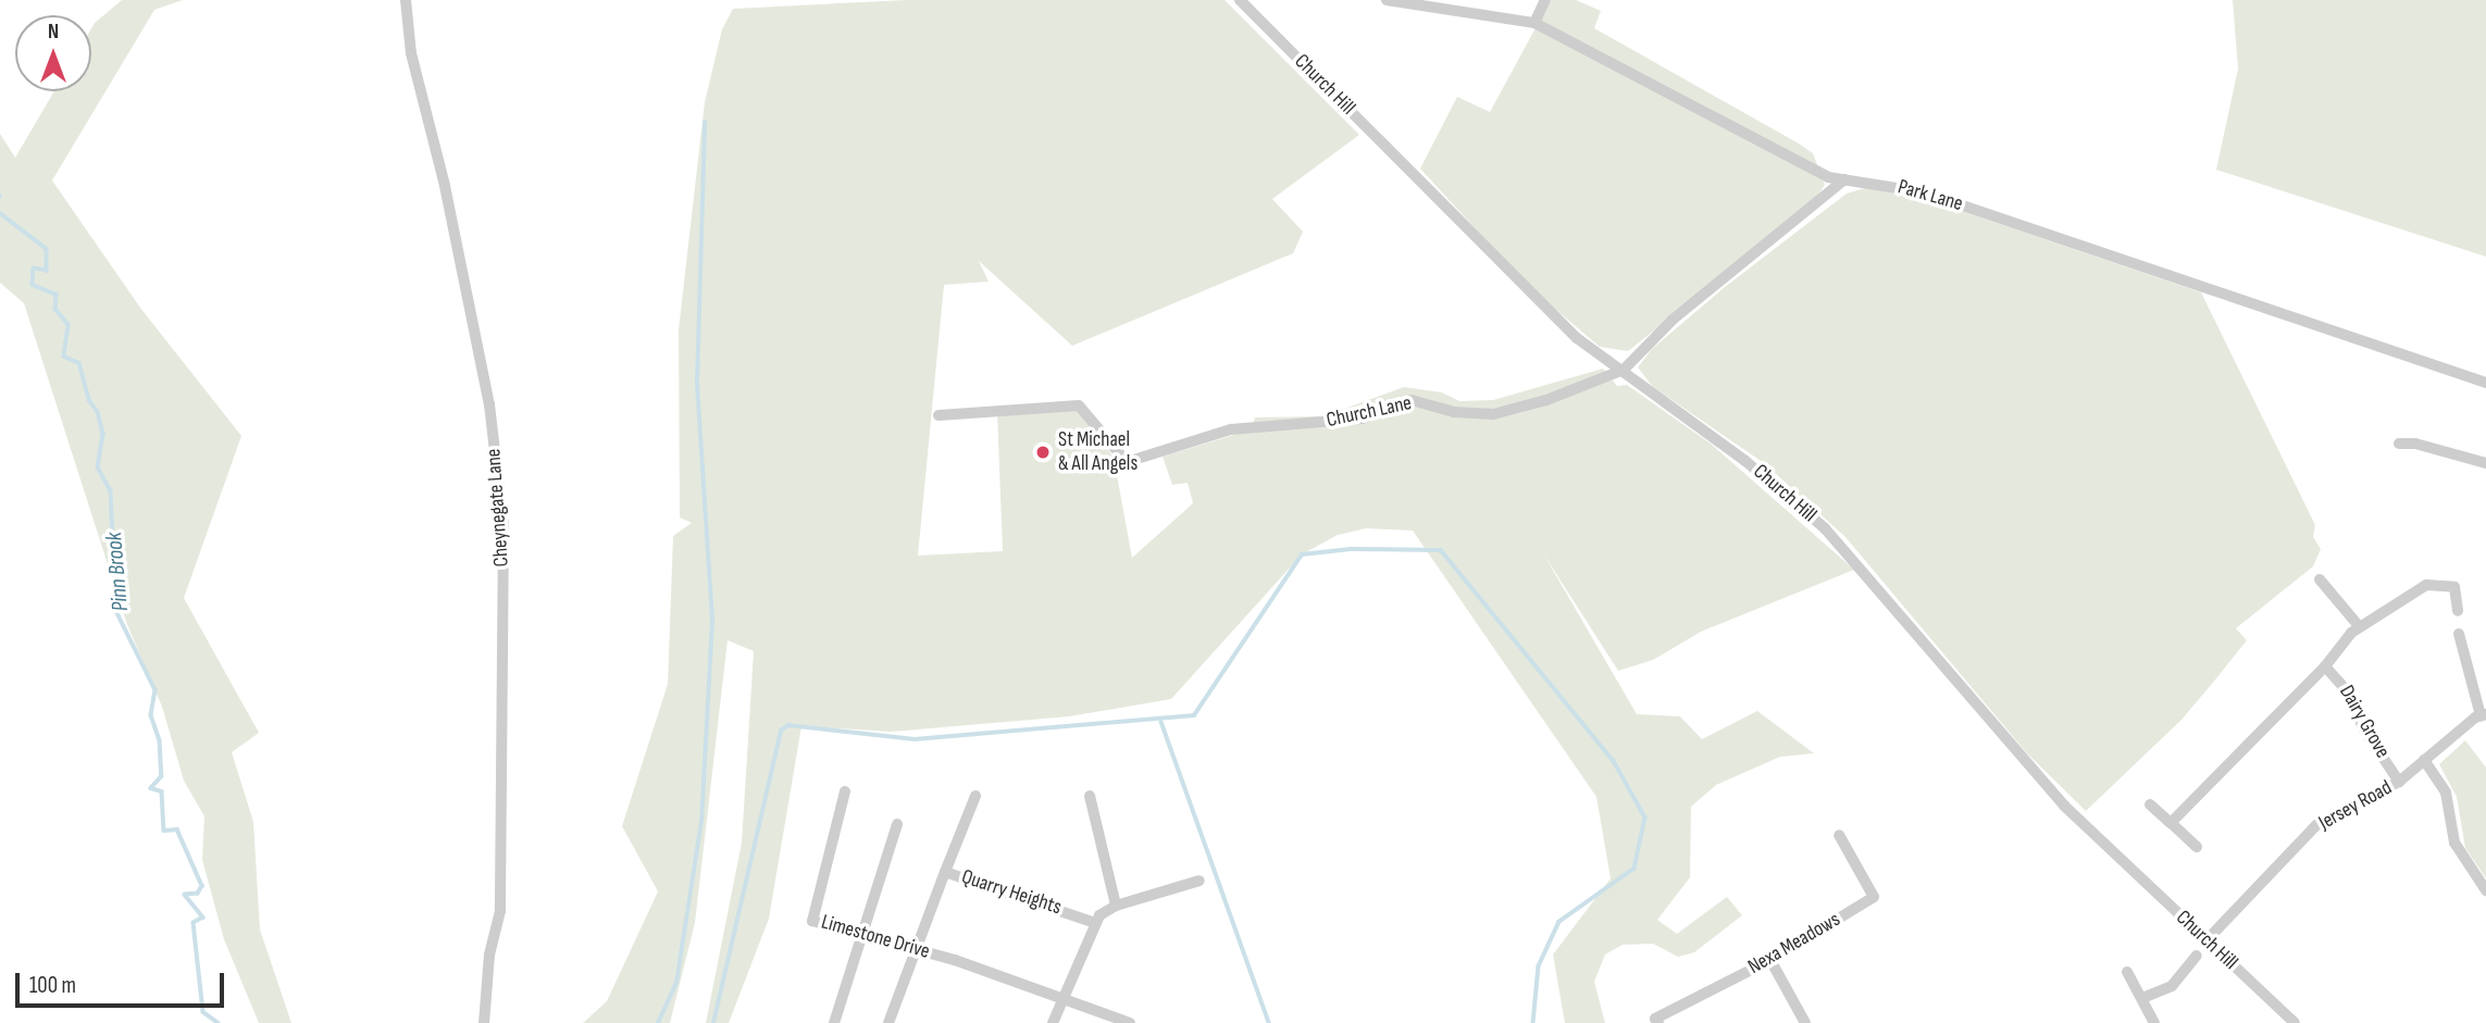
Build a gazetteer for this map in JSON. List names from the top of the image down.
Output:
{
  "streets": {
    "street": [
      "Church Hill",
      "Park Lane",
      "Church Lane",
      "Cheynegate Lane",
      "Dairy Grove",
      "Jersey Road",
      "Quarry Heights",
      "Limestone Drive",
      "Nexa Meadows"
    ]
  },
  "crossings": [
    ["Church Hill", "Church Lane"],
    ["Church Hill", "Jersey Road"],
    ["Park Lane", "Church Lane"],
    ["Dairy Grove", "Jersey Road"]
  ],
  "water": ["Pinn Brook"],
  "places": ["St Michael & All Angels"],
  "scale_bar": "100 m",
  "north": "top"
}
